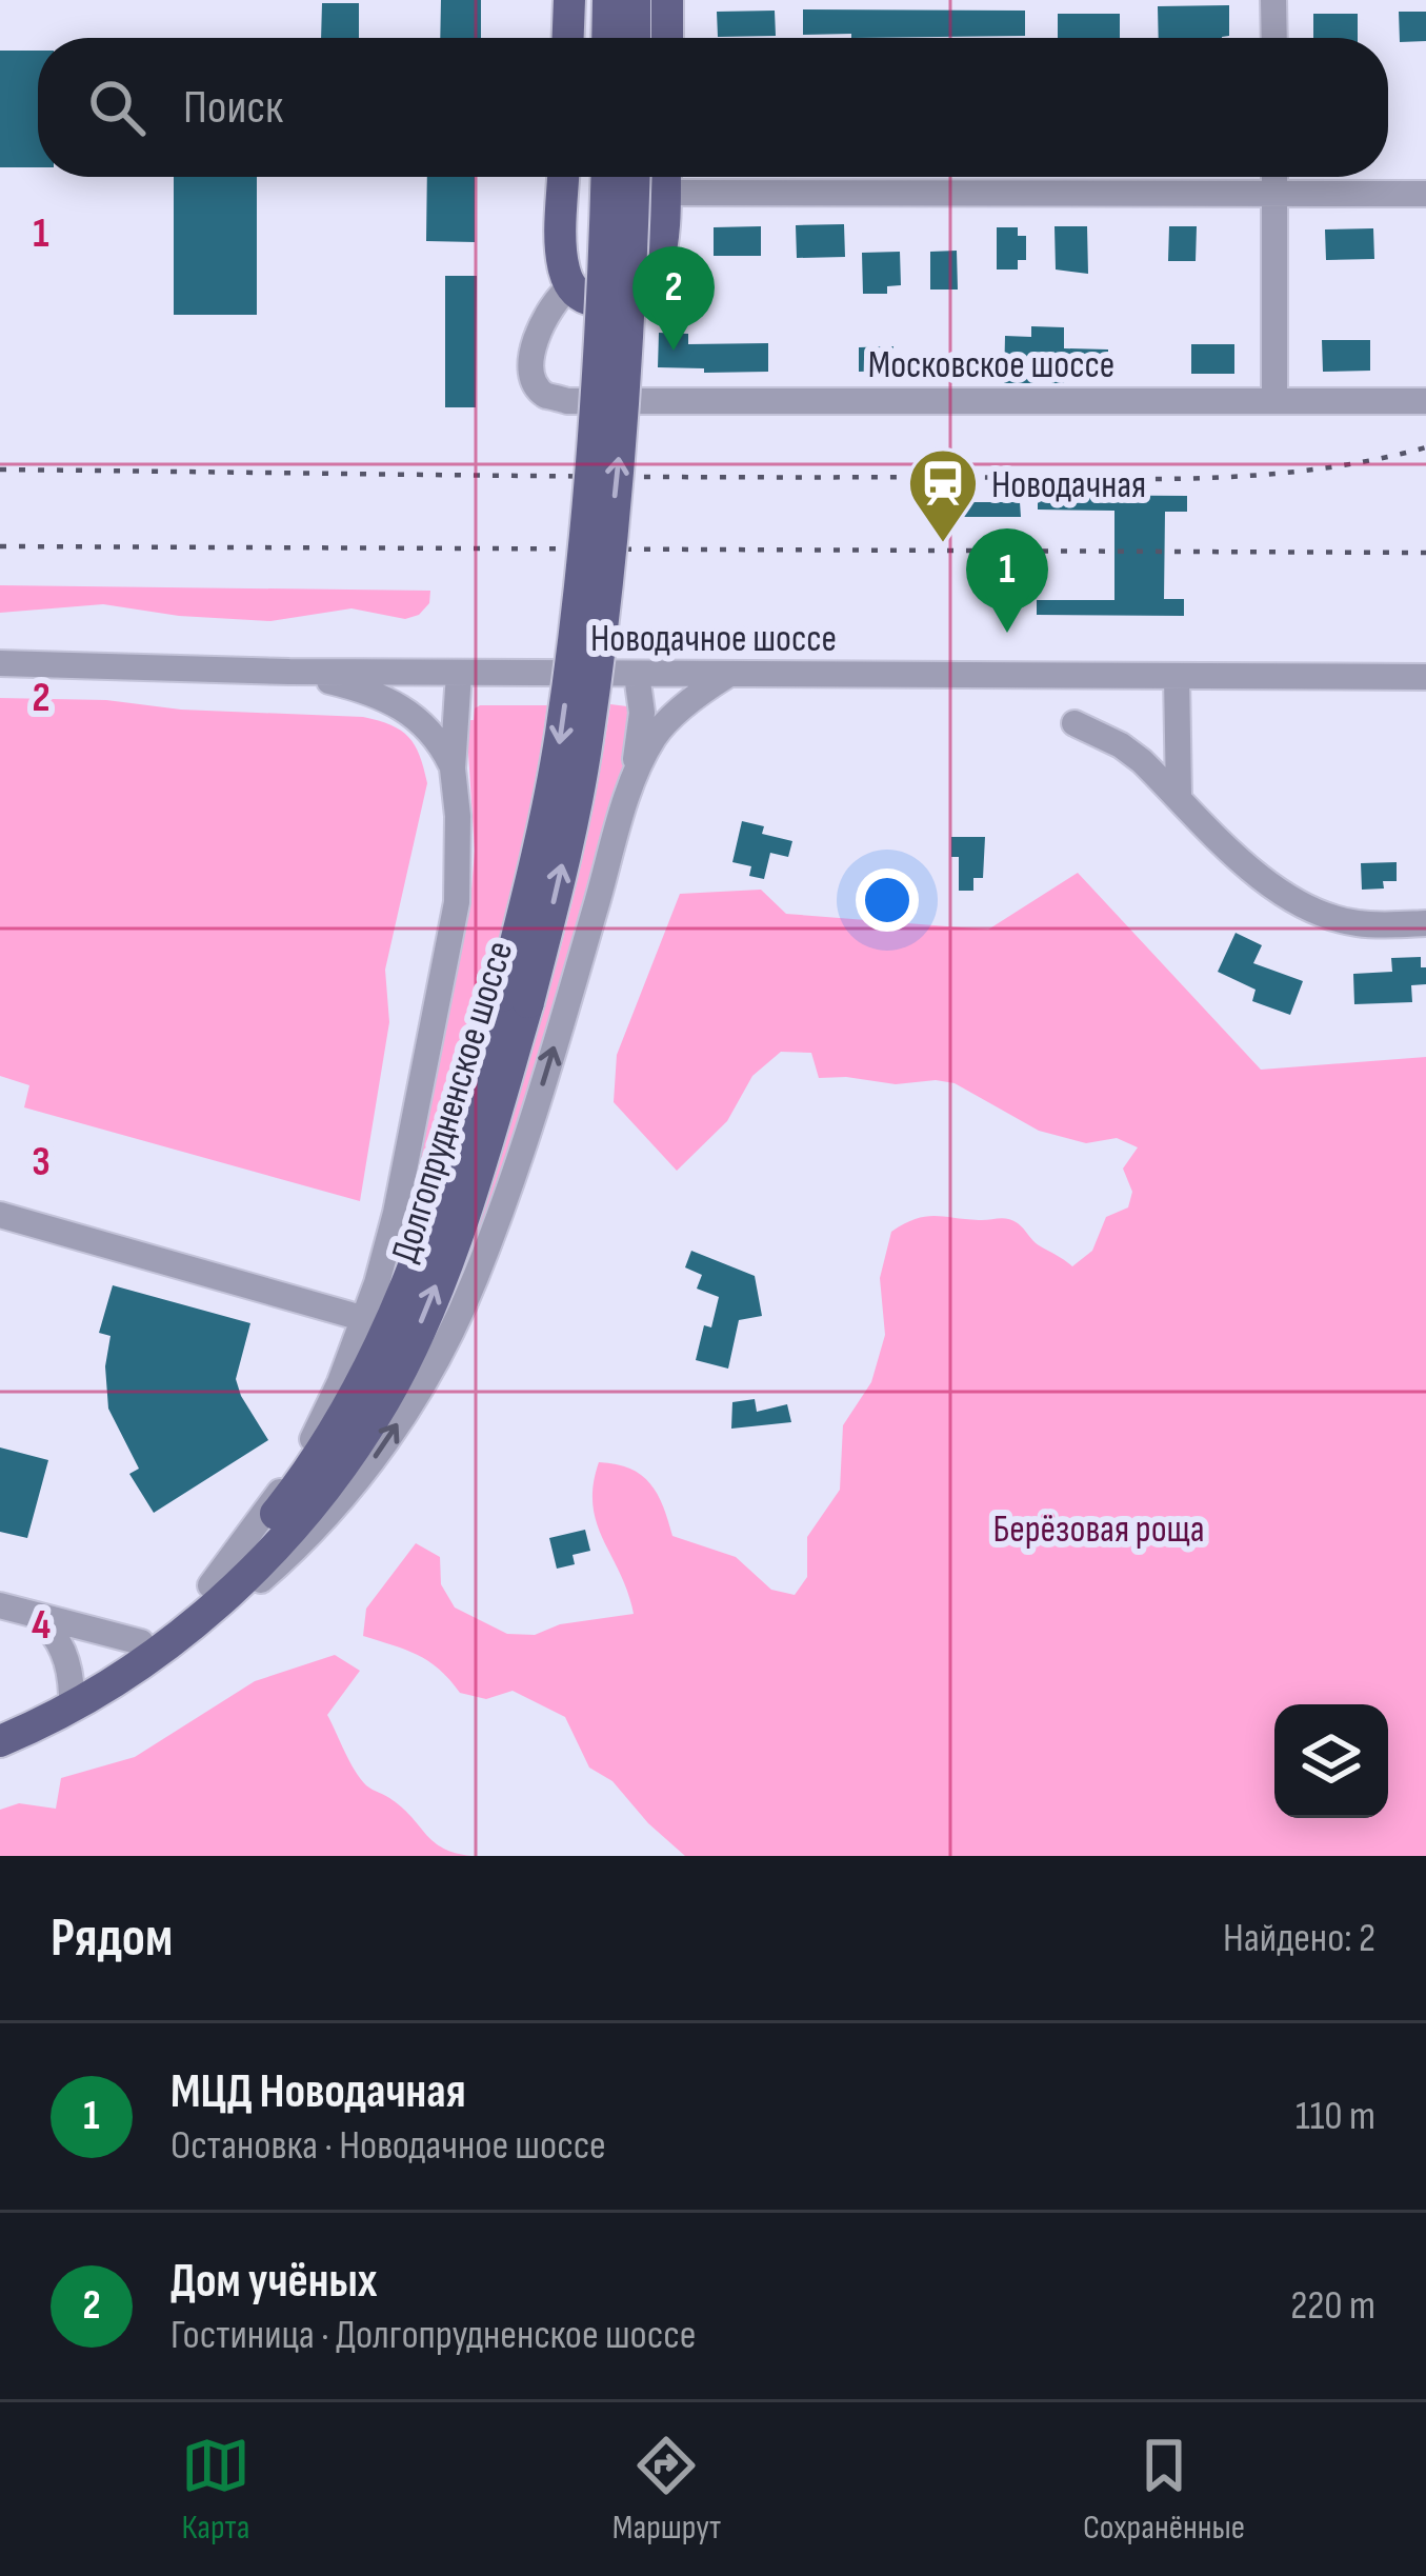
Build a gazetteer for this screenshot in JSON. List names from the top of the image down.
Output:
{
  "streets": {
    "main road": ["Долгопрудненское шоссе"],
    "street": ["Московское шоссе", "Новодачное шоссе"]
  },
  "parks": ["Берёзовая роща"],
  "places": {
    "station": ["Новодачная"]
  },
  "page": {
    "search": "Поиск",
    "pins": ["2", "1"],
    "heading": ["Рядом", "Найдено: 2"],
    "list": [
      {
        "mark": "1",
        "name": "МЦД Новодачная",
        "note": "Остановка · Новодачное шоссе",
        "value": "110 m"
      },
      {
        "mark": "2",
        "name": "Дом учёных",
        "note": "Гостиница · Долгопрудненское шоссе",
        "value": "220 m"
      }
    ],
    "nav": ["Карта", "Маршрут", "Сохранённые"]
  },
  "grid": {
    "rows": [
      "1",
      "2",
      "3",
      "4"
    ]
  }
}
